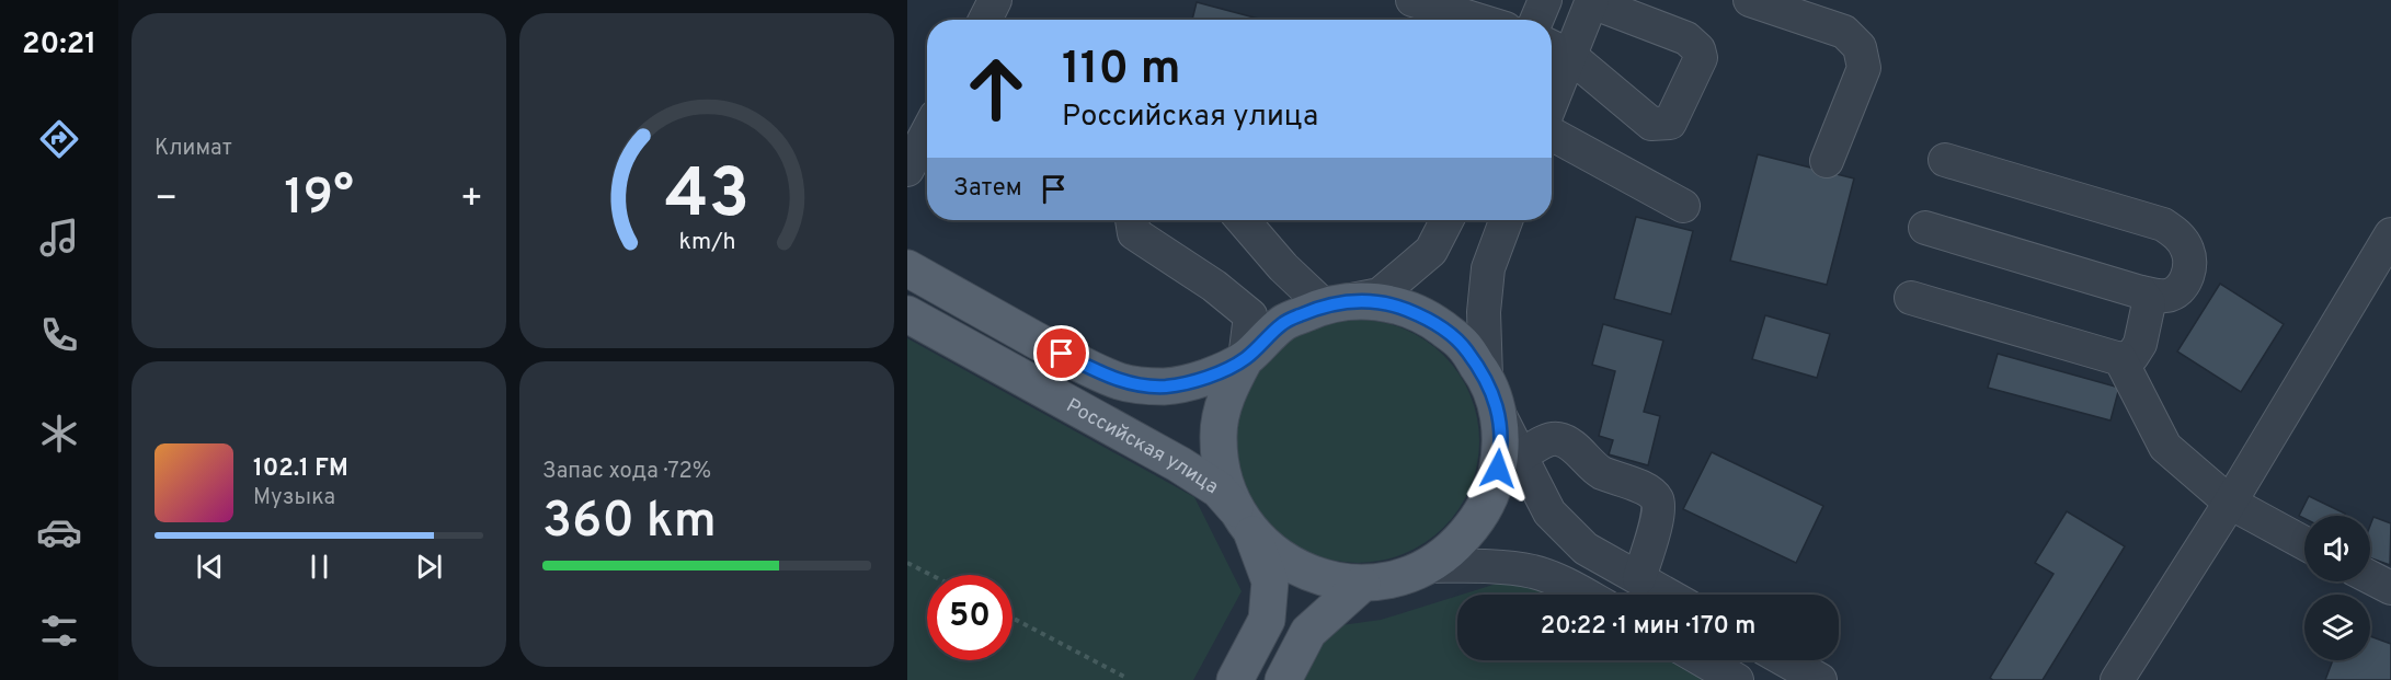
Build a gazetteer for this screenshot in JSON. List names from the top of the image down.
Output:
{
  "streets": {
    "main road": ["Российская улица"]
  },
  "page": {
    "tabs": "20:21",
    "tile": [
      "Климат",
      ["Запас хода · 72%", "360 km"]
    ],
    "turn": ["110 m", "Российская улица"],
    "then": "Затем",
    "heat": ["−", "19°", "+"],
    "song": ["102.1 FM", "Музыка"],
    "limit": "50",
    "trip": "20:22 · 1 мин · 170 m",
    "gauge": ["43", "km/h"]
  }
}
